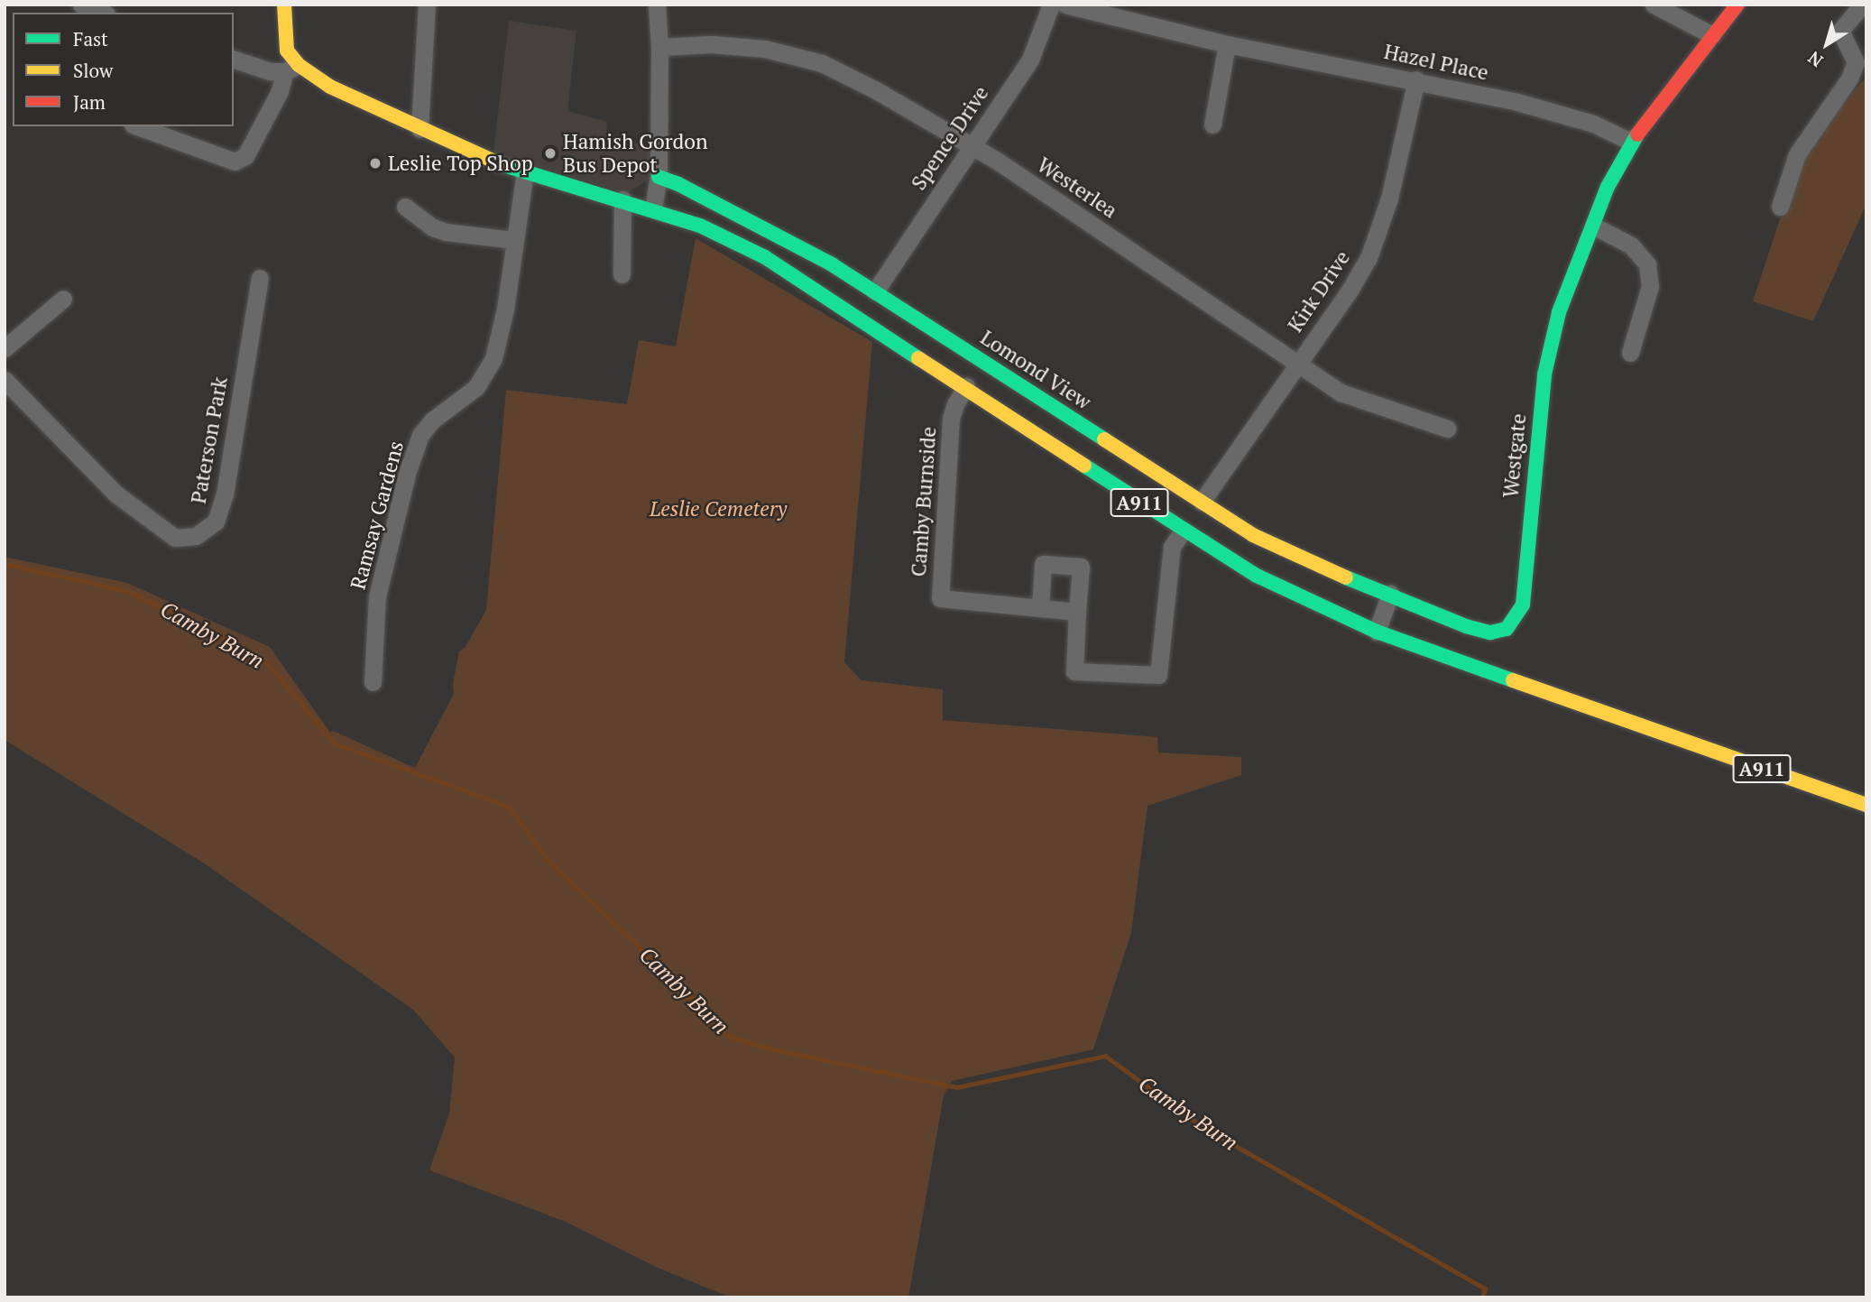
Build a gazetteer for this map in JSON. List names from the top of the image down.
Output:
{
  "streets": {
    "main road": ["Lomond View", "Westgate", "A911"],
    "street": [
      "Hazel Place",
      "Spence Drive",
      "Westerlea",
      "Kirk Drive",
      "Paterson Park",
      "Camby Burnside",
      "Ramsay Gardens"
    ]
  },
  "crossings": [
    ["Hazel Place", "Kirk Drive"],
    ["Hazel Place", "Westgate"],
    ["Spence Drive", "Westerlea"],
    ["Spence Drive", "Lomond View"],
    ["Westerlea", "Kirk Drive"],
    ["Kirk Drive", "Lomond View"],
    ["Lomond View", "Westgate"],
    ["Camby Burnside", "A911"],
    ["A911", "Ramsay Gardens"]
  ],
  "water": ["Camby Burn"],
  "parks": ["Leslie Cemetery"],
  "places": ["Hamish Gordon Bus Depot", "Leslie Top Shop"],
  "legend": ["Fast", "Slow", "Jam"],
  "north": "bottom left"
}
